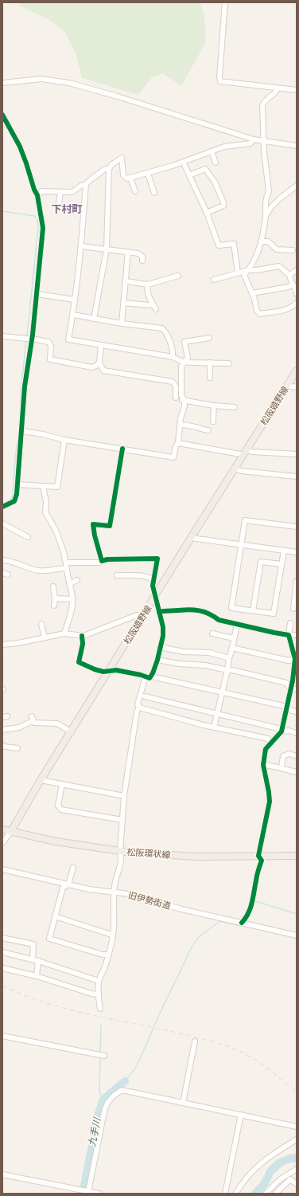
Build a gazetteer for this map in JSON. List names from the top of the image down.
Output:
{
  "streets": {
    "main road": ["松阪嬉野線", "松阪環状線"],
    "street": ["旧伊勢街道"]
  },
  "crossings": [
    ["松阪嬉野線", "松阪環状線"]
  ],
  "districts": ["下村町"],
  "water": ["九手川"]
}
